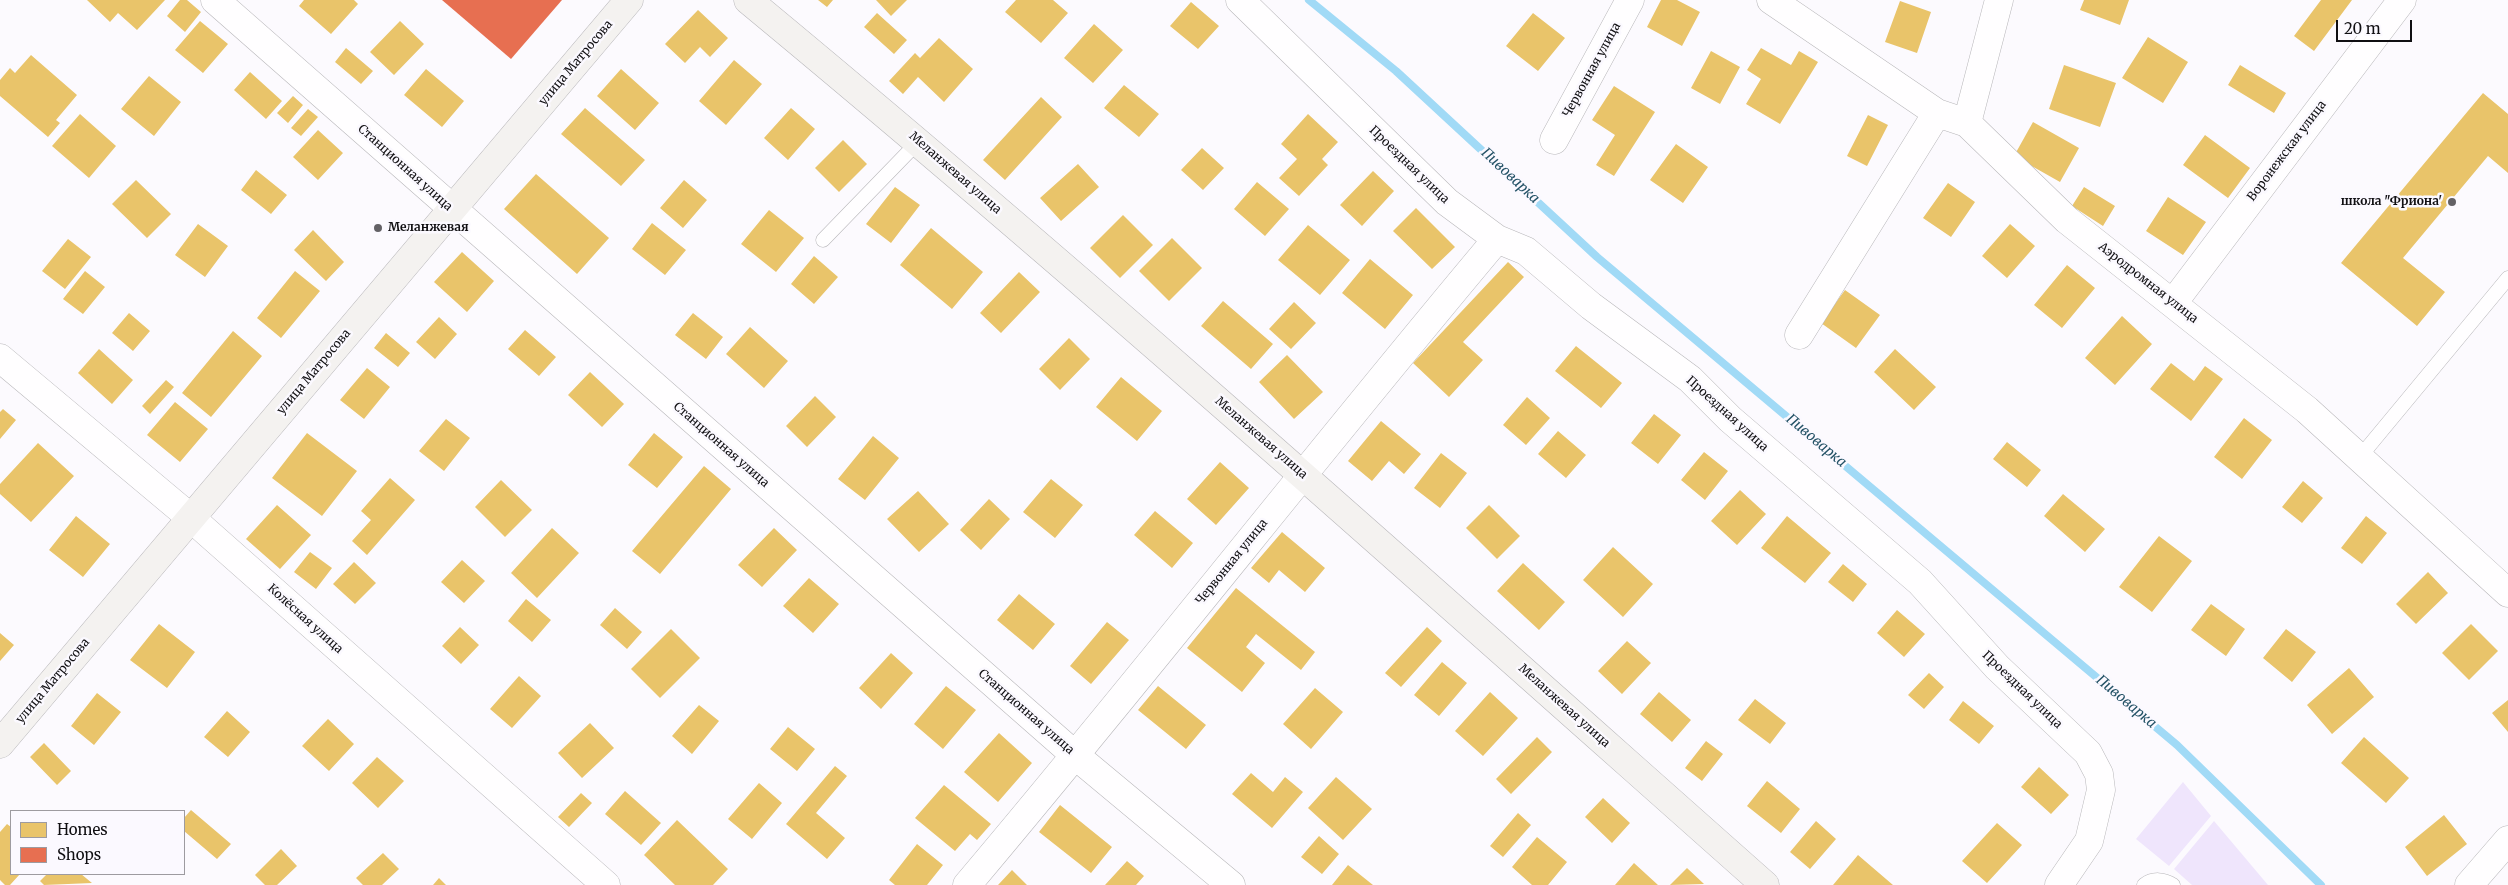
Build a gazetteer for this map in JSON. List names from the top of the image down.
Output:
{
  "streets": {
    "street": [
      "улица Матросова",
      "Червонная улица",
      "Воронежская улица",
      "Проездная улица",
      "Станционная улица",
      "Меланжевая улица",
      "Аэродромная улица",
      "Колёсная улица"
    ]
  },
  "crossings": [
    ["улица Матросова", "Станционная улица"],
    ["улица Матросова", "Колёсная улица"],
    ["Червонная улица", "Проездная улица"],
    ["Червонная улица", "Станционная улица"],
    ["Червонная улица", "Меланжевая улица"],
    ["Воронежская улица", "Аэродромная улица"]
  ],
  "water": ["Пивоварка"],
  "places": ["школа \"Фриона'", "Меланжевая"],
  "legend": ["Homes", "Shops"],
  "scale_bar": "20 m"
}
